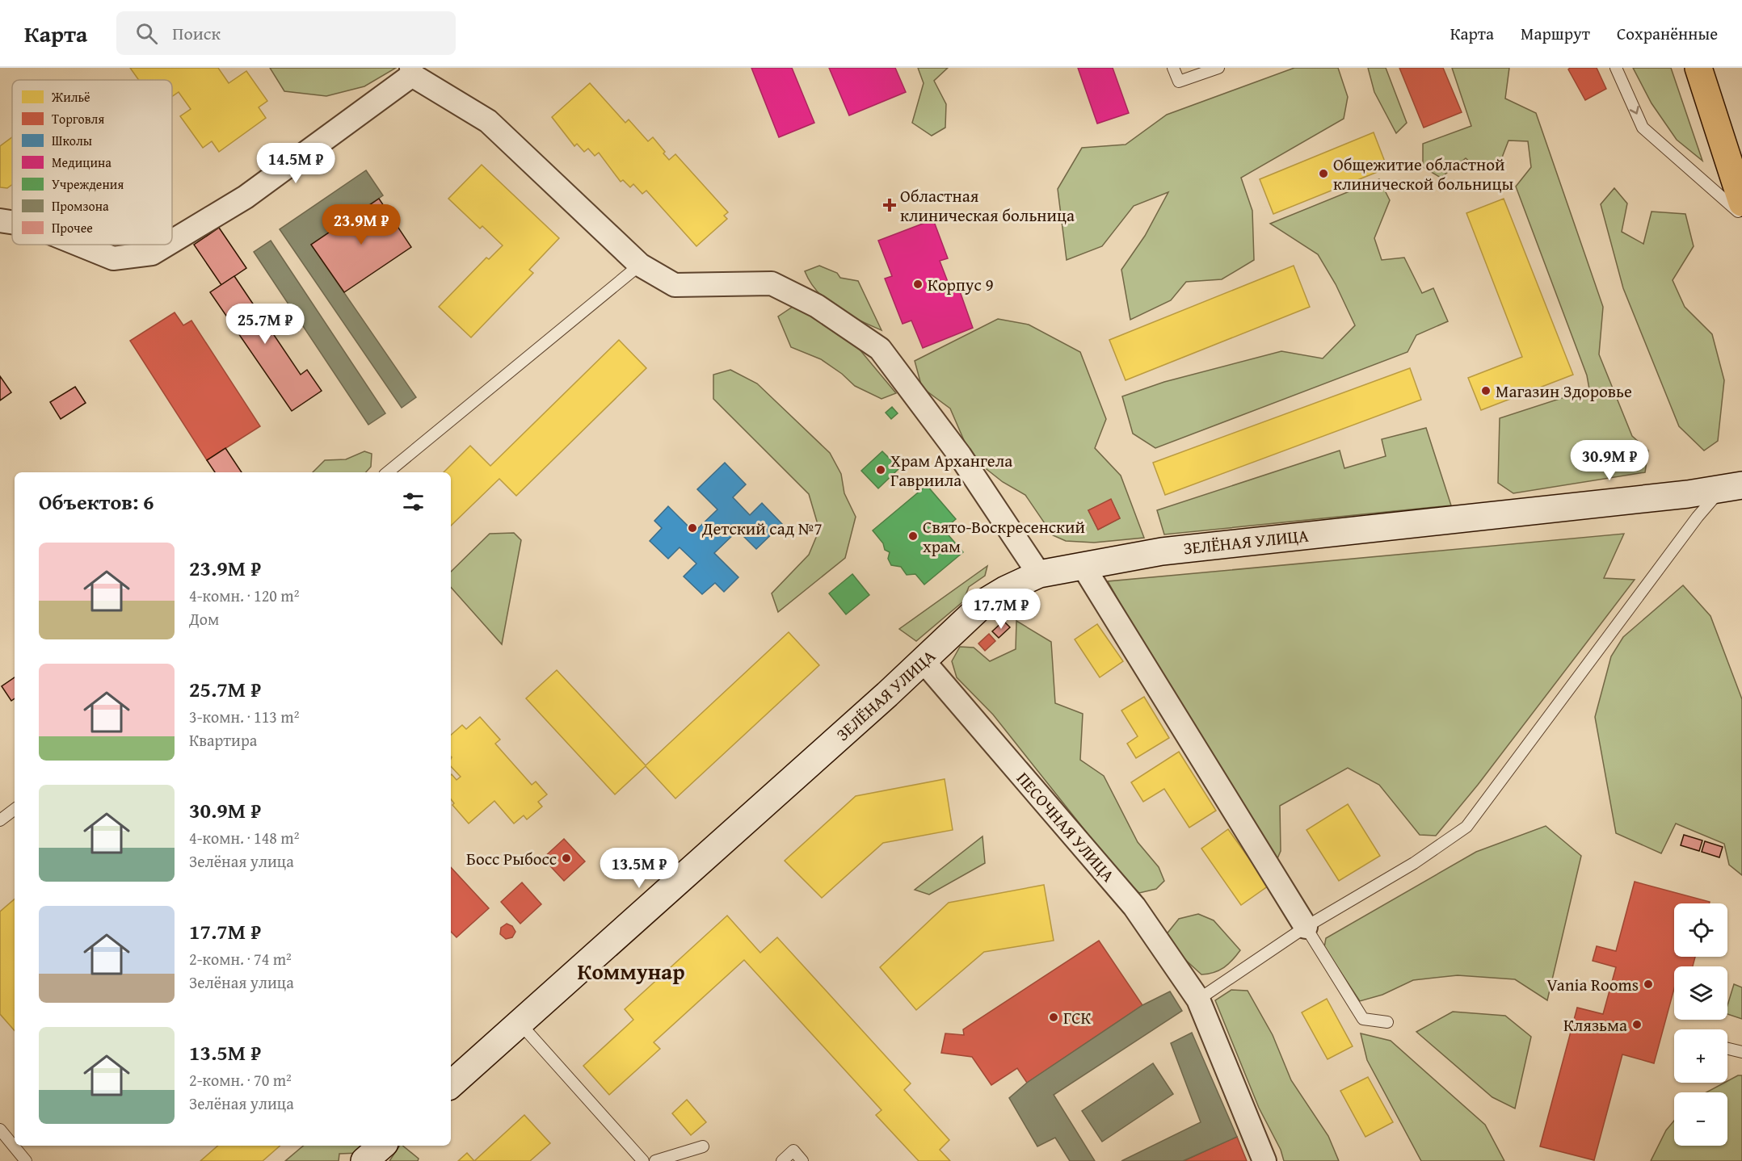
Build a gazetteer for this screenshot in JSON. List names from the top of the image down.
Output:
{
  "streets": {
    "street": ["ЗЕЛЁНАЯ УЛИЦА", "ПЕСОЧНАЯ УЛИЦА"]
  },
  "crossings": [
    ["ЗЕЛЁНАЯ УЛИЦА", "ПЕСОЧНАЯ УЛИЦА"]
  ],
  "districts": ["Коммунар"],
  "places": {
    "other": [
      "Общежитие областной клинической больницы",
      "Корпус 9",
      "Магазин Здоровье",
      "Храм Архангела Гавриила",
      "Детский сад №7",
      "Свято-Воскресенский храм",
      "Босс Рыбосс",
      "Vania Rooms",
      "ГСК",
      "Клязьма"
    ],
    "health": ["Областная клиническая больница"]
  },
  "legend": [
    "Жильё",
    "Торговля",
    "Школы",
    "Медицина",
    "Учреждения",
    "Промзона",
    "Прочее"
  ],
  "page": {
    "header": "Карта",
    "search": "Поиск",
    "nav": ["Карта", "Маршрут", "Сохранённые"],
    "price": [
      "14.5M ₽",
      "23.9M ₽",
      "25.7M ₽",
      "30.9M ₽",
      "17.7M ₽",
      "13.5M ₽"
    ],
    "heading": "Объектов: 6",
    "list": [
      {
        "name": "23.9M ₽",
        "note": "4-комн. · 120 m² · Дом"
      },
      {
        "name": "25.7M ₽",
        "note": "3-комн. · 113 m² · Квартира"
      },
      {
        "name": "30.9M ₽",
        "note": "4-комн. · 148 m² · Зелёная улица"
      },
      {
        "name": "17.7M ₽",
        "note": "2-комн. · 74 m² · Зелёная улица"
      },
      {
        "name": "13.5M ₽",
        "note": "2-комн. · 70 m² · Зелёная улица"
      }
    ],
    "map_buttons": ["+", "−"]
  }
}
